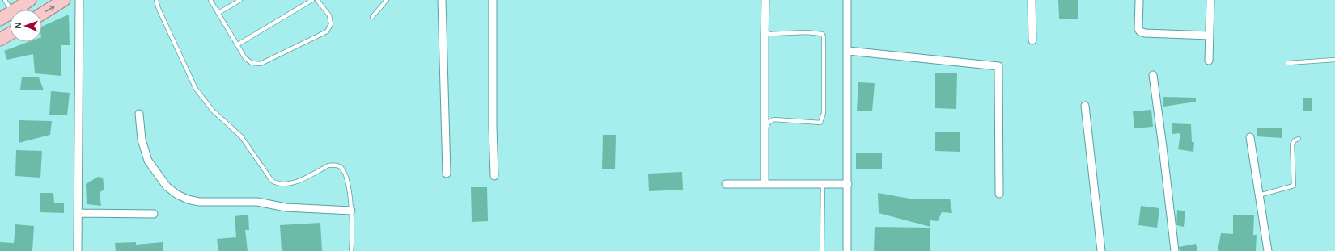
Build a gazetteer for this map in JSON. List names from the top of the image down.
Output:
{
  "north": "left"
}
